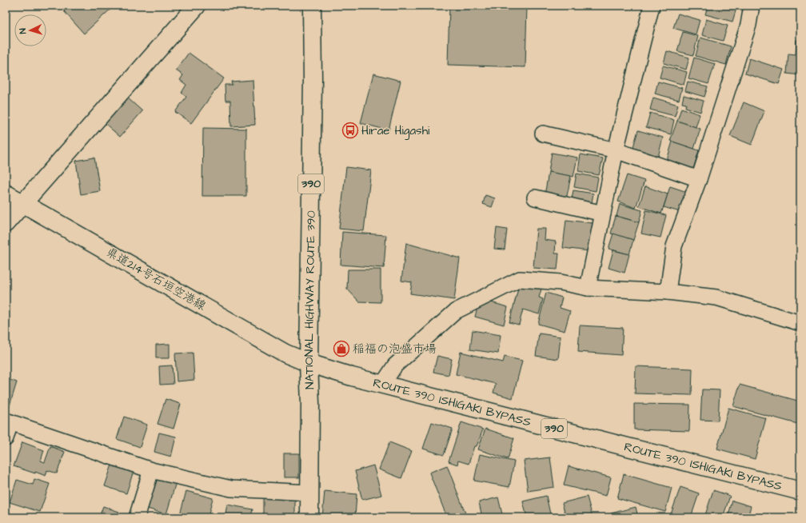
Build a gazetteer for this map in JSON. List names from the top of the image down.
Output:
{
  "streets": {
    "main road": [
      "390",
      "県道214号石垣空港線",
      "NATIONAL HIGHWAY ROUTE 390",
      "ROUTE 390 ISHIGAKI BYPASS"
    ]
  },
  "crossings": [
    ["県道214号石垣空港線", "NATIONAL HIGHWAY ROUTE 390"],
    ["県道214号石垣空港線", "ROUTE 390 ISHIGAKI BYPASS"],
    ["NATIONAL HIGHWAY ROUTE 390", "ROUTE 390 ISHIGAKI BYPASS"]
  ],
  "places": {
    "bus stop": ["Hirae Higashi"],
    "shop": ["稲福の泡盛市場"]
  },
  "north": "left"
}
